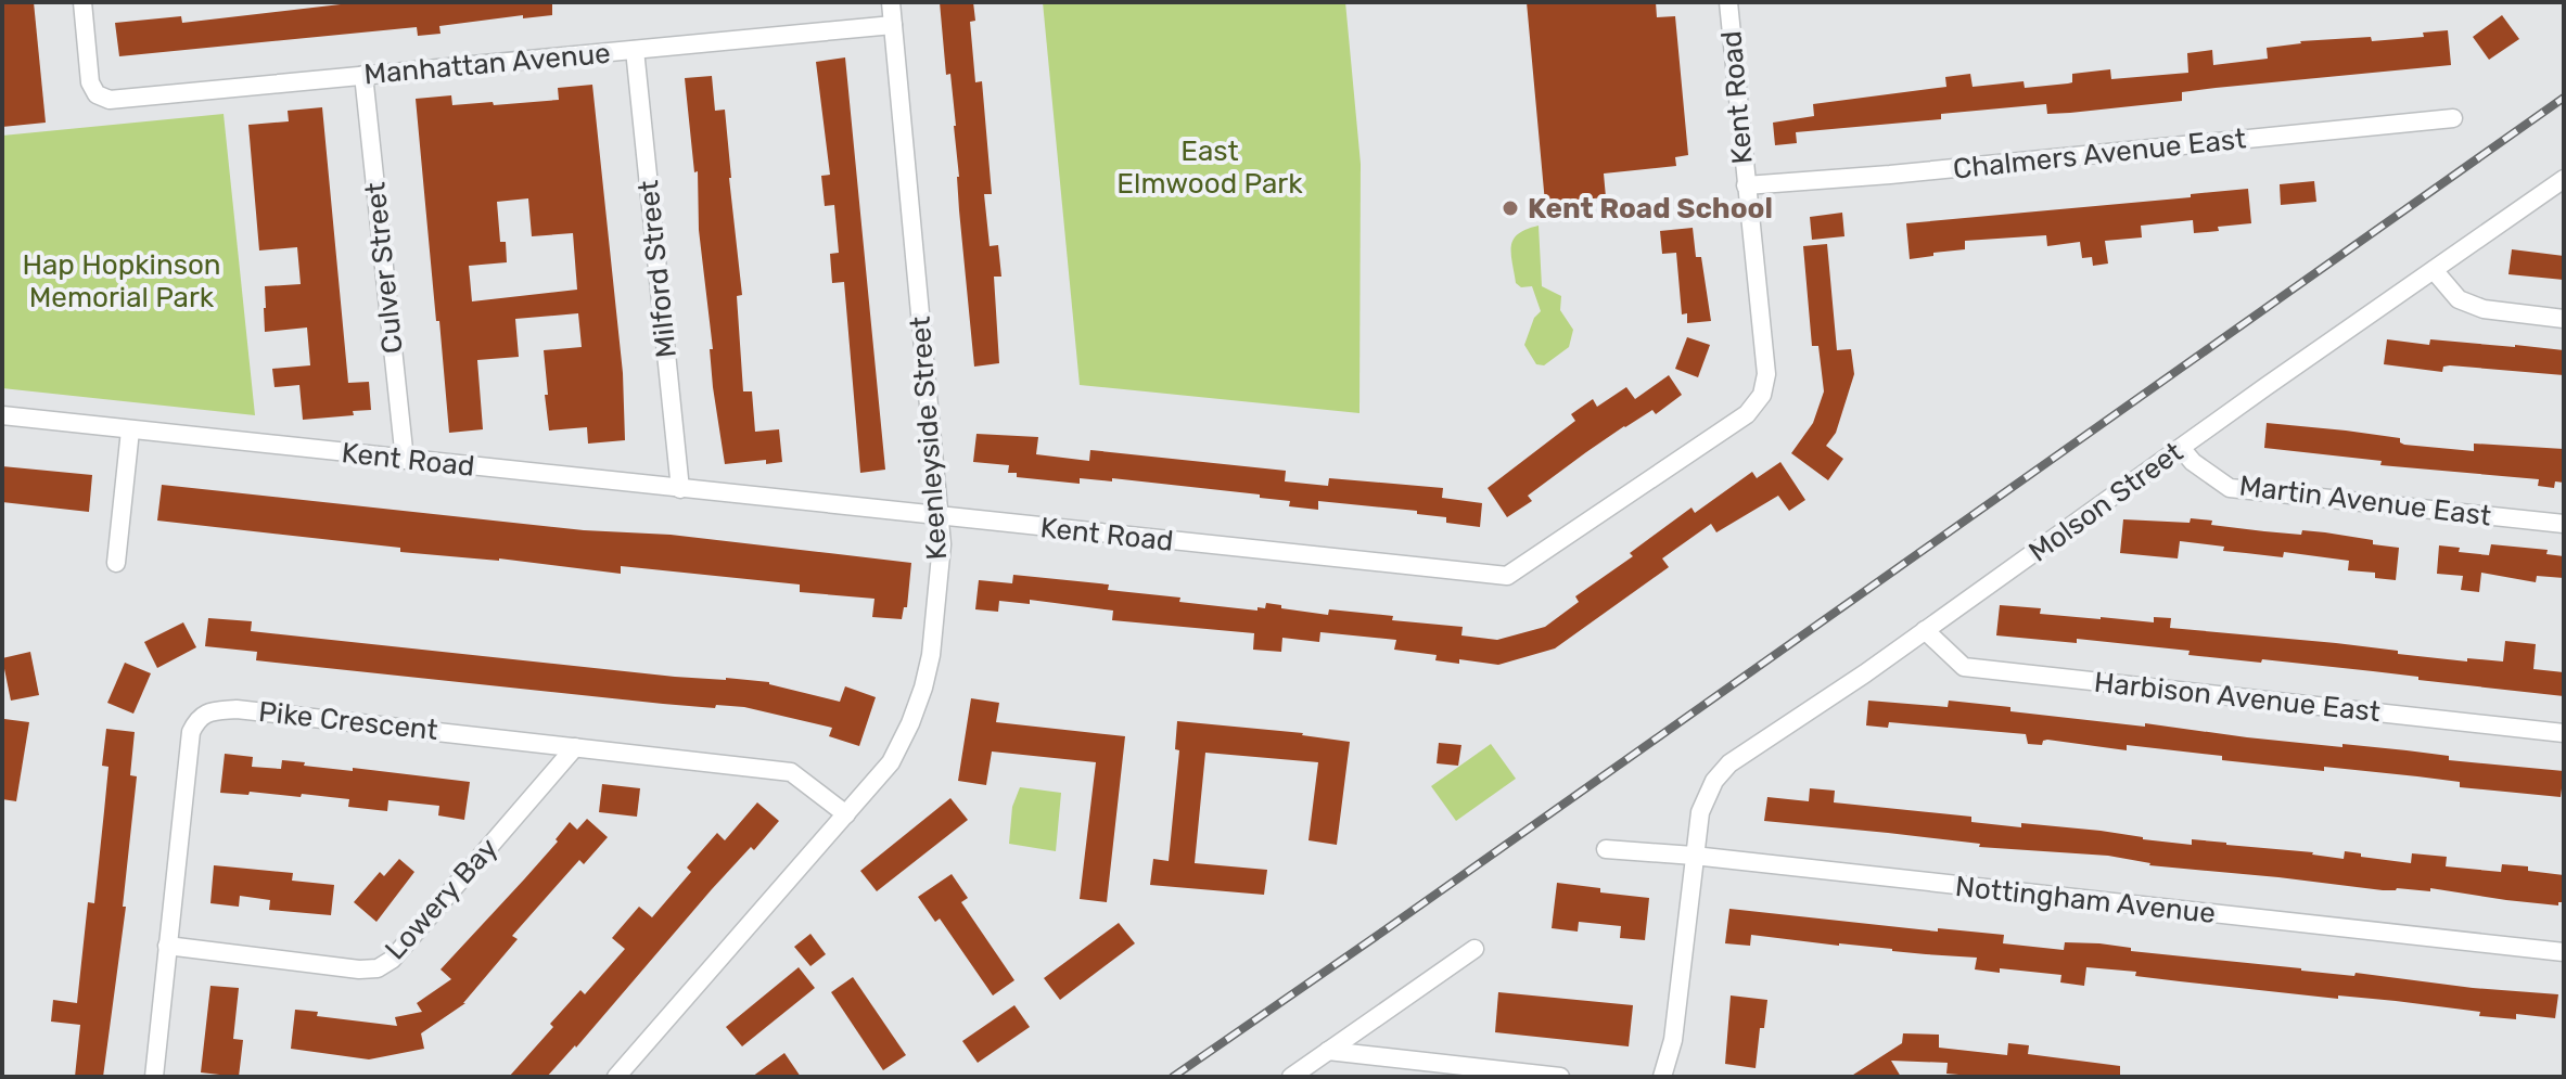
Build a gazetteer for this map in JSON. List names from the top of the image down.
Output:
{
  "streets": {
    "street": [
      "Manhattan Avenue",
      "Kent Road",
      "Chalmers Avenue East",
      "Culver Street",
      "Milford Street",
      "Keenleyside Street",
      "Martin Avenue East",
      "Molson Street",
      "Harbison Avenue East",
      "Pike Crescent",
      "Lowery Bay",
      "Nottingham Avenue"
    ]
  },
  "crossings": [
    ["Manhattan Avenue", "Culver Street"],
    ["Manhattan Avenue", "Milford Street"],
    ["Manhattan Avenue", "Keenleyside Street"],
    ["Kent Road", "Chalmers Avenue East"],
    ["Kent Road", "Culver Street"],
    ["Kent Road", "Milford Street"],
    ["Kent Road", "Keenleyside Street"],
    ["Keenleyside Street", "Pike Crescent"],
    ["Martin Avenue East", "Molson Street"],
    ["Molson Street", "Harbison Avenue East"],
    ["Molson Street", "Nottingham Avenue"],
    ["Pike Crescent", "Lowery Bay"]
  ],
  "parks": ["East Elmwood Park", "Hap Hopkinson Memorial Park"],
  "places": ["Kent Road School"]
}
